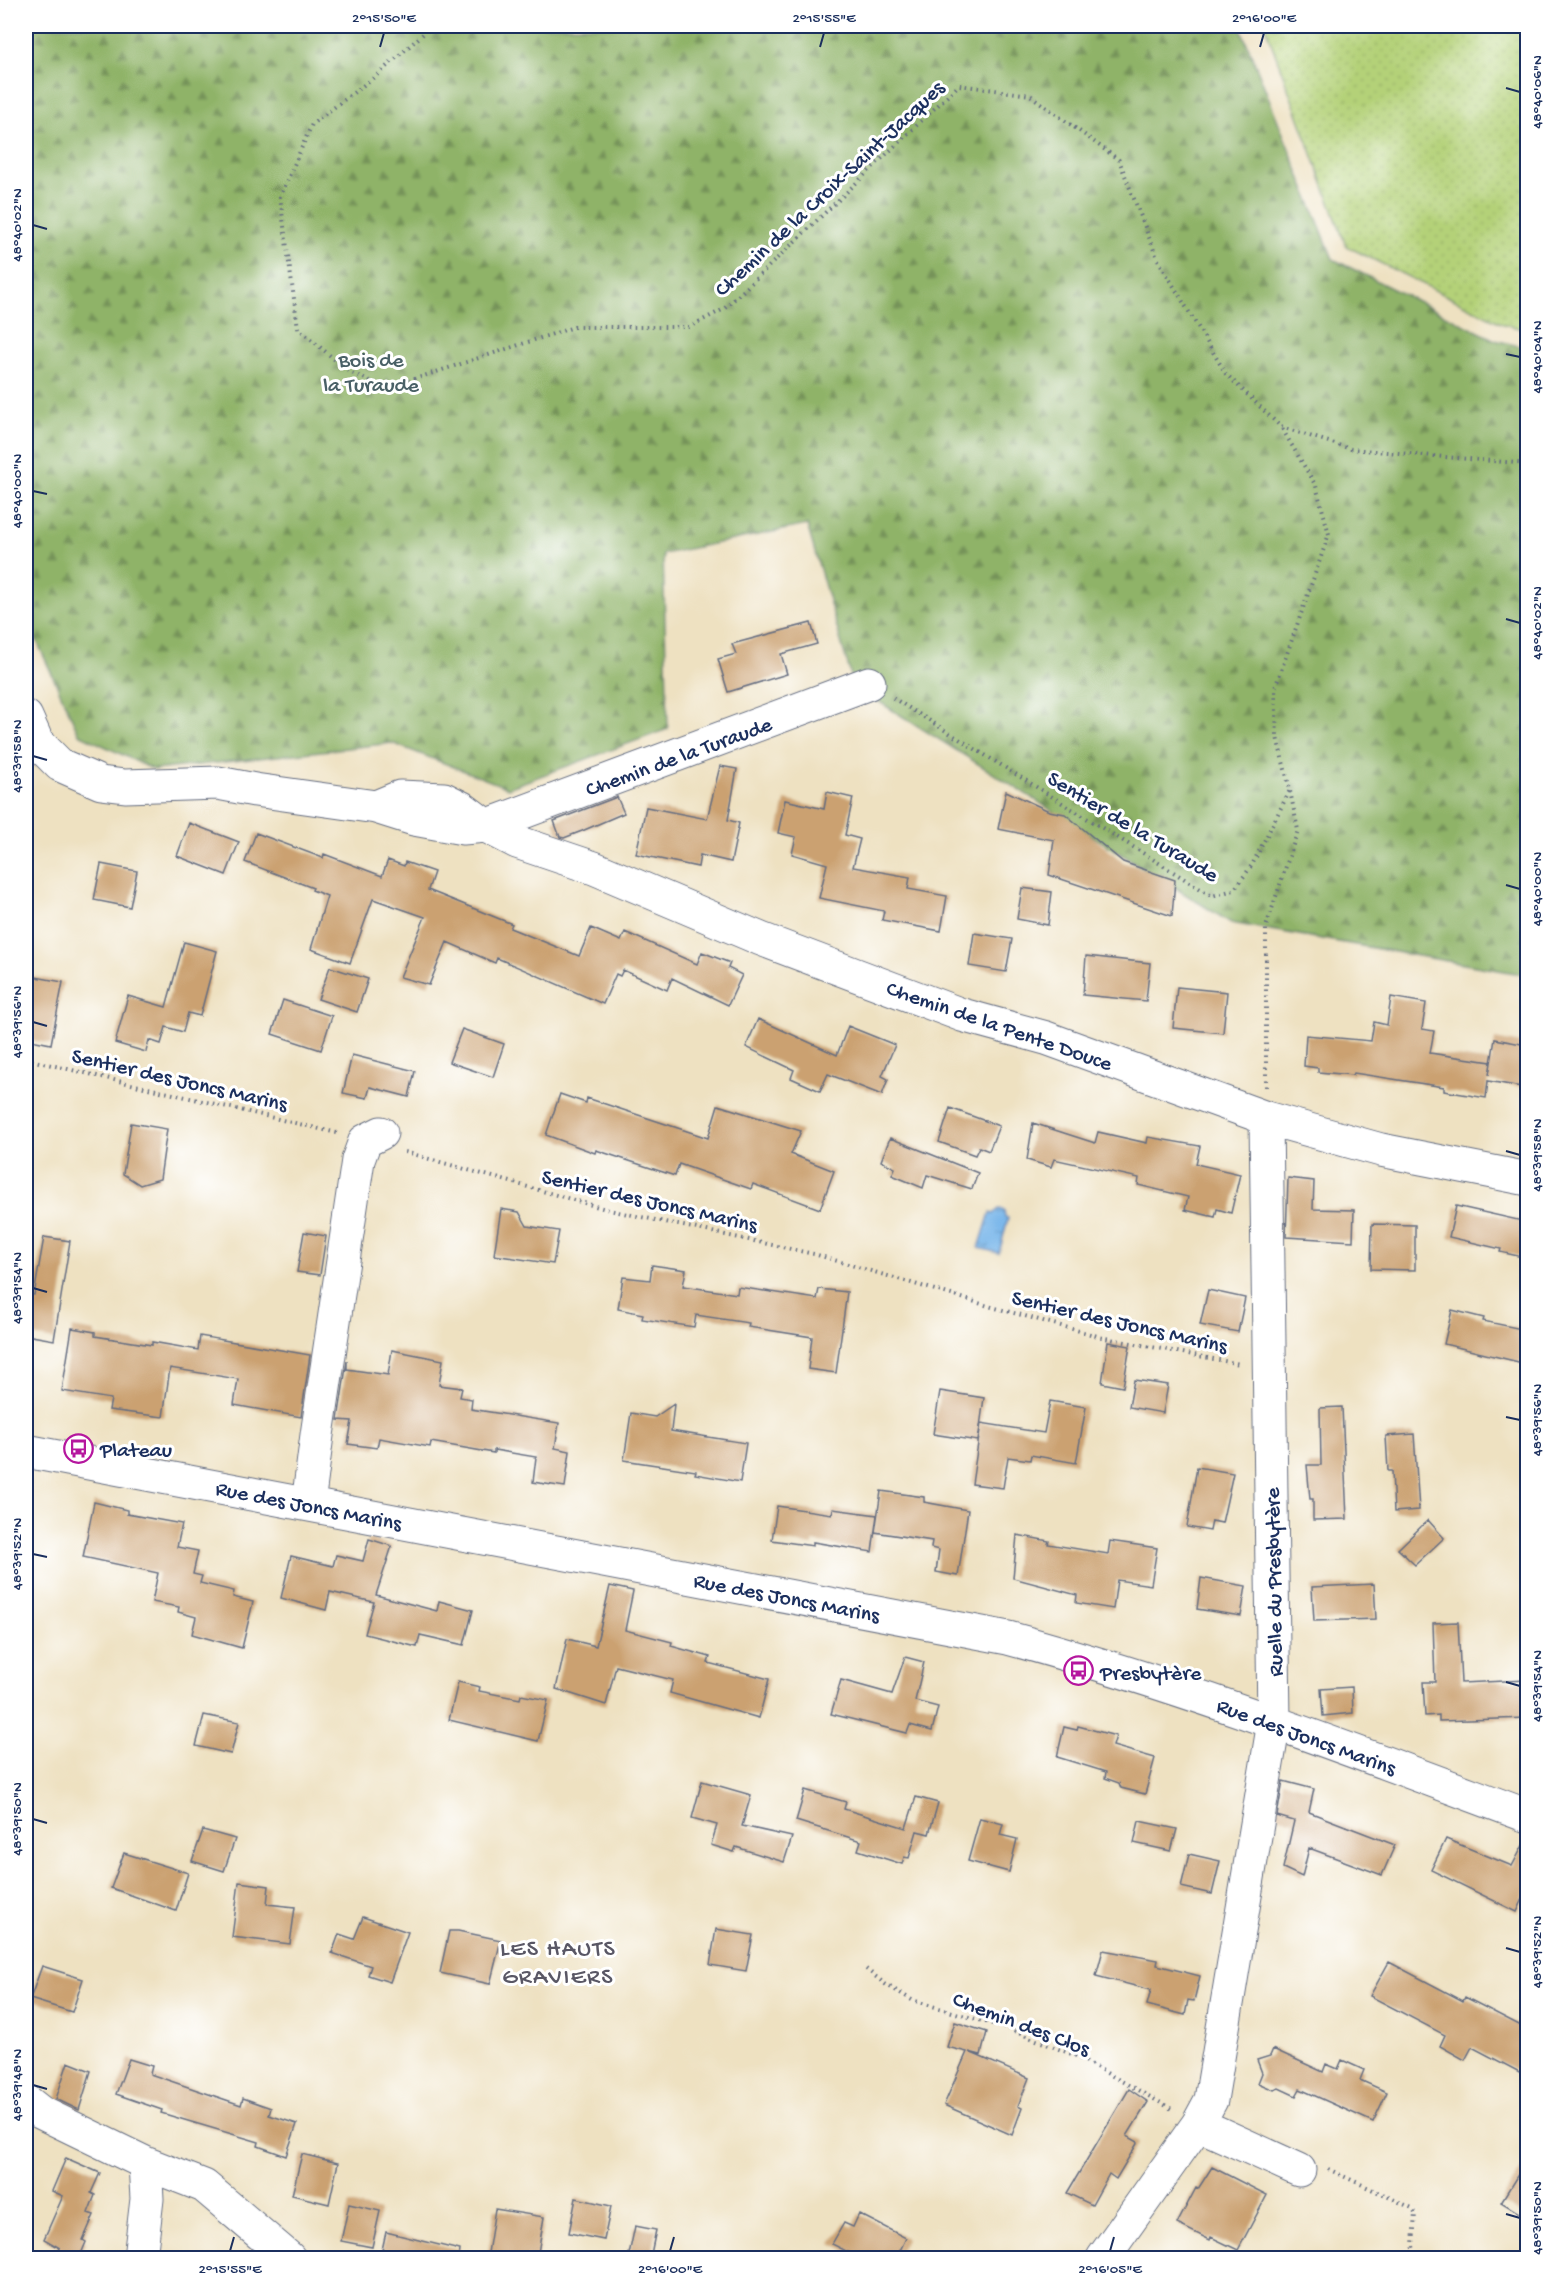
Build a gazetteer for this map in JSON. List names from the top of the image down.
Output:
{
  "streets": {
    "street": [
      "Chemin de la Turaude",
      "Chemin de la Pente Douce",
      "Rue des Joncs Marins",
      "Ruelle du Presbytère"
    ],
    "path": [
      "Chemin de la Croix-Saint-Jacques",
      "Sentier de la Turaude",
      "Sentier des Joncs Marins",
      "Chemin des Clos"
    ]
  },
  "crossings": [
    ["Chemin de la Turaude", "Sentier de la Turaude"],
    ["Chemin de la Turaude", "Chemin de la Pente Douce"],
    ["Chemin de la Pente Douce", "Ruelle du Presbytère"],
    ["Sentier des Joncs Marins", "Ruelle du Presbytère"],
    ["Rue des Joncs Marins", "Ruelle du Presbytère"],
    ["Ruelle du Presbytère", "Chemin des Clos"]
  ],
  "districts": ["LES HAUTS GRAVIERS"],
  "parks": ["Bois de la Turaude"],
  "places": {
    "bus stop": ["Plateau", "Presbytère"]
  },
  "coordinates": [
    "2°15'50\"E",
    "2°15'55\"E",
    "2°16'00\"E",
    "48°40'06\"N",
    "48°40'02\"N",
    "48°40'04\"N",
    "48°40'00\"N",
    "48°39'58\"N",
    "48°39'56\"N",
    "48°39'54\"N",
    "48°39'52\"N",
    "48°39'50\"N",
    "48°39'48\"N",
    "2°16'05\"E"
  ]
}
